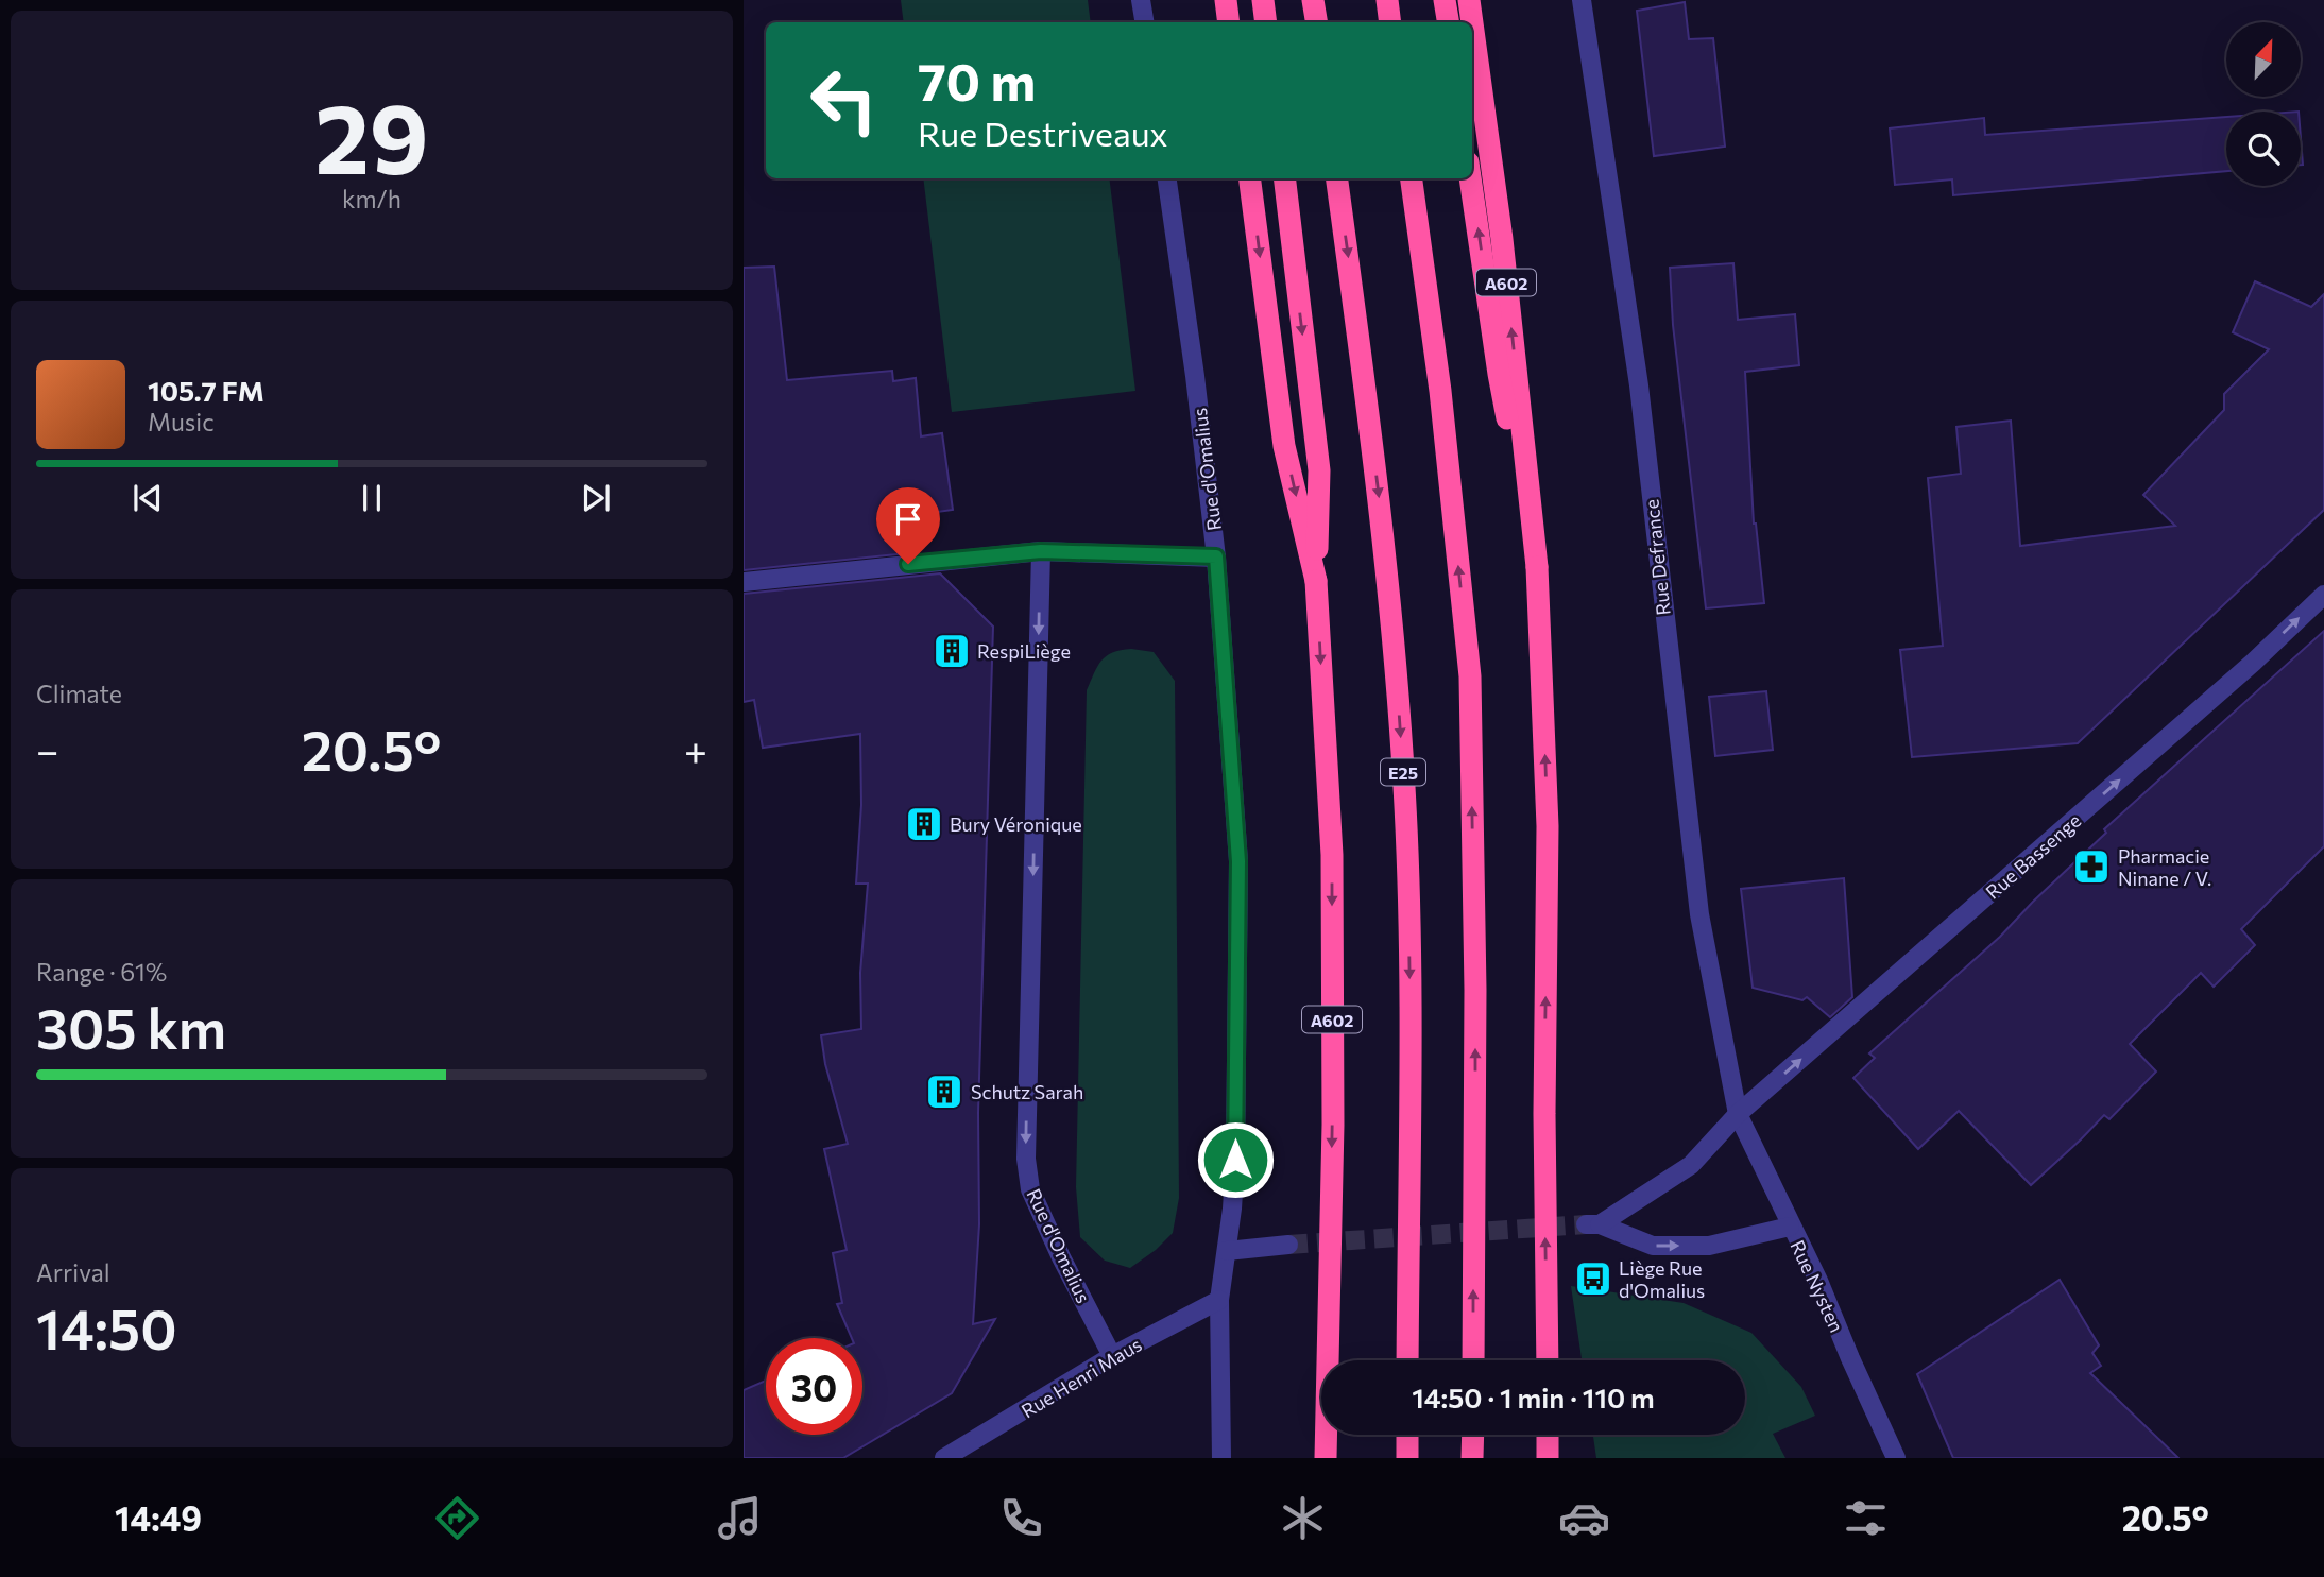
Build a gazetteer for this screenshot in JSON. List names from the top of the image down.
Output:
{
  "streets": {
    "highway": ["A602", "E25"],
    "street": [
      "Rue d'Omalius",
      "Rue Defrance",
      "Rue Bassenge",
      "Rue Nysten",
      "Rue Henri Maus"
    ]
  },
  "crossings": [
    ["Rue d'Omalius", "Rue Henri Maus"],
    ["Rue Defrance", "Rue Bassenge"],
    ["Rue Defrance", "Rue Nysten"],
    ["Rue Bassenge", "Rue Nysten"]
  ],
  "one_way": ["Rue d'Omalius", "Rue Bassenge"],
  "places": {
    "building": ["RespiLiège", "Bury Véronique", "Schutz Sarah"],
    "pharmacy": ["Pharmacie Ninane / V."],
    "bus stop": ["Liège Rue d'Omalius"]
  },
  "north": "top right",
  "page": {
    "tile": [
      ["29", "km/h"],
      "Climate",
      ["Range · 61%", "305 km"],
      ["Arrival", "14:50"]
    ],
    "turn": ["70 m", "Rue Destriveaux"],
    "song": ["105.7 FM", "Music"],
    "heat": ["−", "20.5°", "+"],
    "limit": "30",
    "trip": "14:50 · 1 min · 110 m",
    "tabs": ["14:49", "20.5°"]
  }
}
